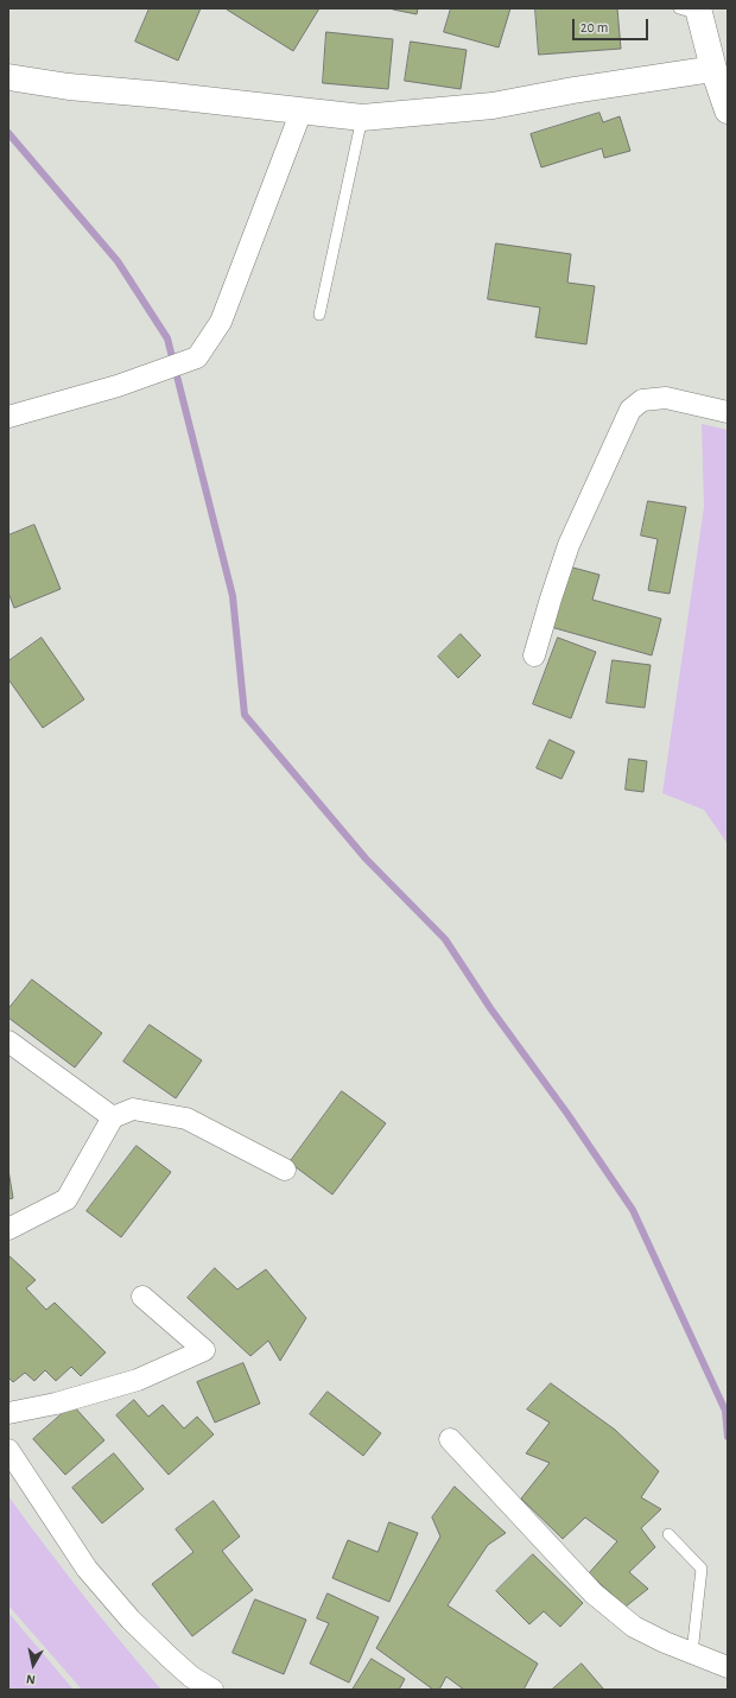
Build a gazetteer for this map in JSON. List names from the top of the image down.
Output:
{
  "scale_bar": "20 m",
  "north": "bottom"
}
